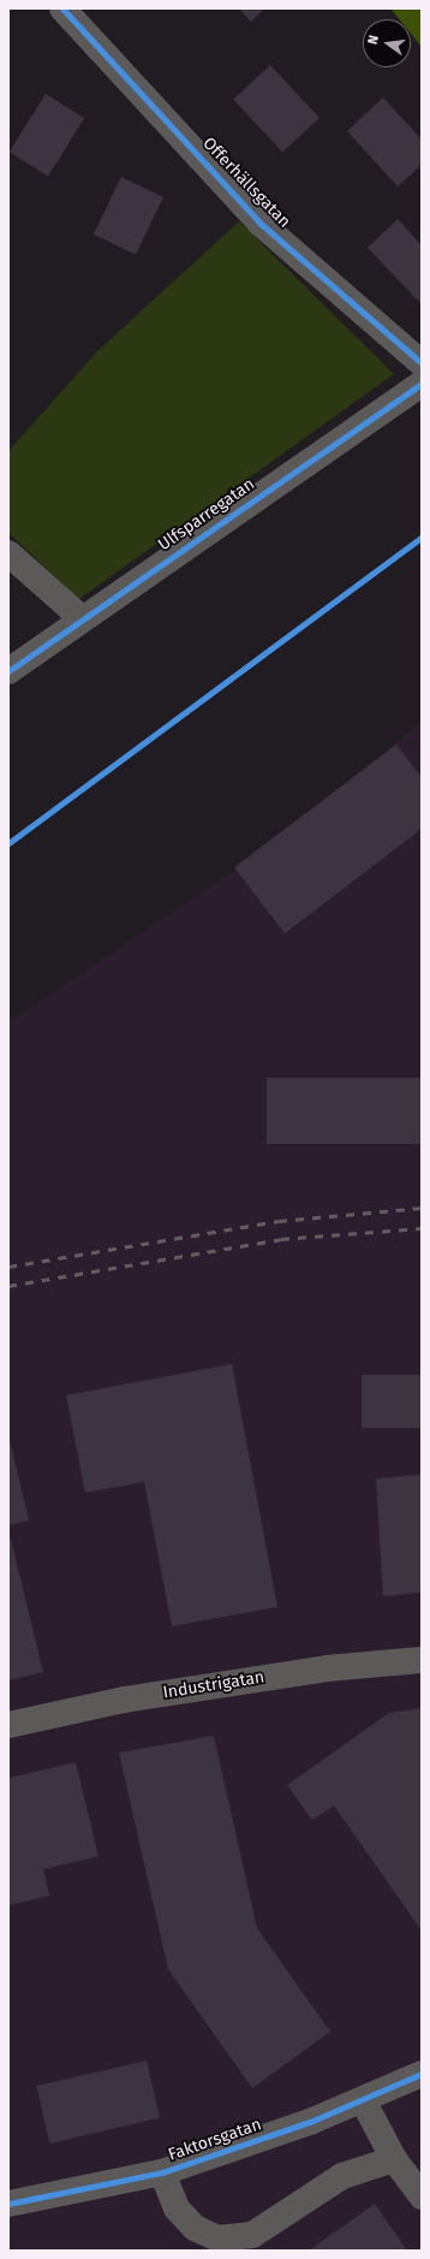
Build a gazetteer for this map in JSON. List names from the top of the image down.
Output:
{
  "streets": {
    "street": [
      "Offerhällsgatan",
      "Ulfsparregatan",
      "Industrigatan",
      "Faktorsgatan"
    ]
  },
  "north": "left"
}
